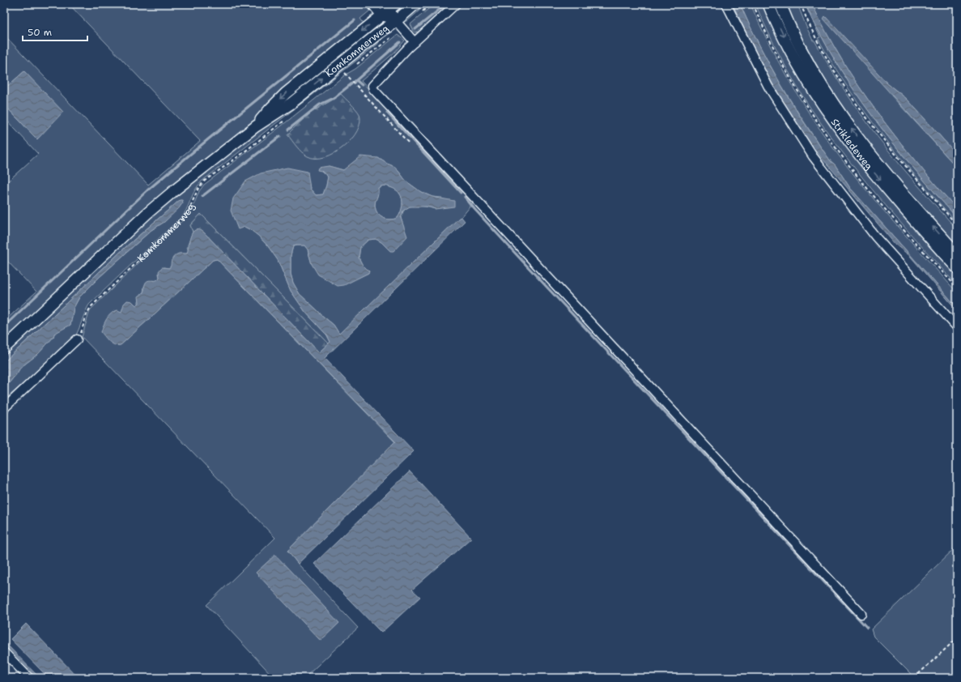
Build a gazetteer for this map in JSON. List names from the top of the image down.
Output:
{
  "streets": {
    "main road": ["Komkommerweg", "Strikledeweg"]
  },
  "scale_bar": "50 m"
}
